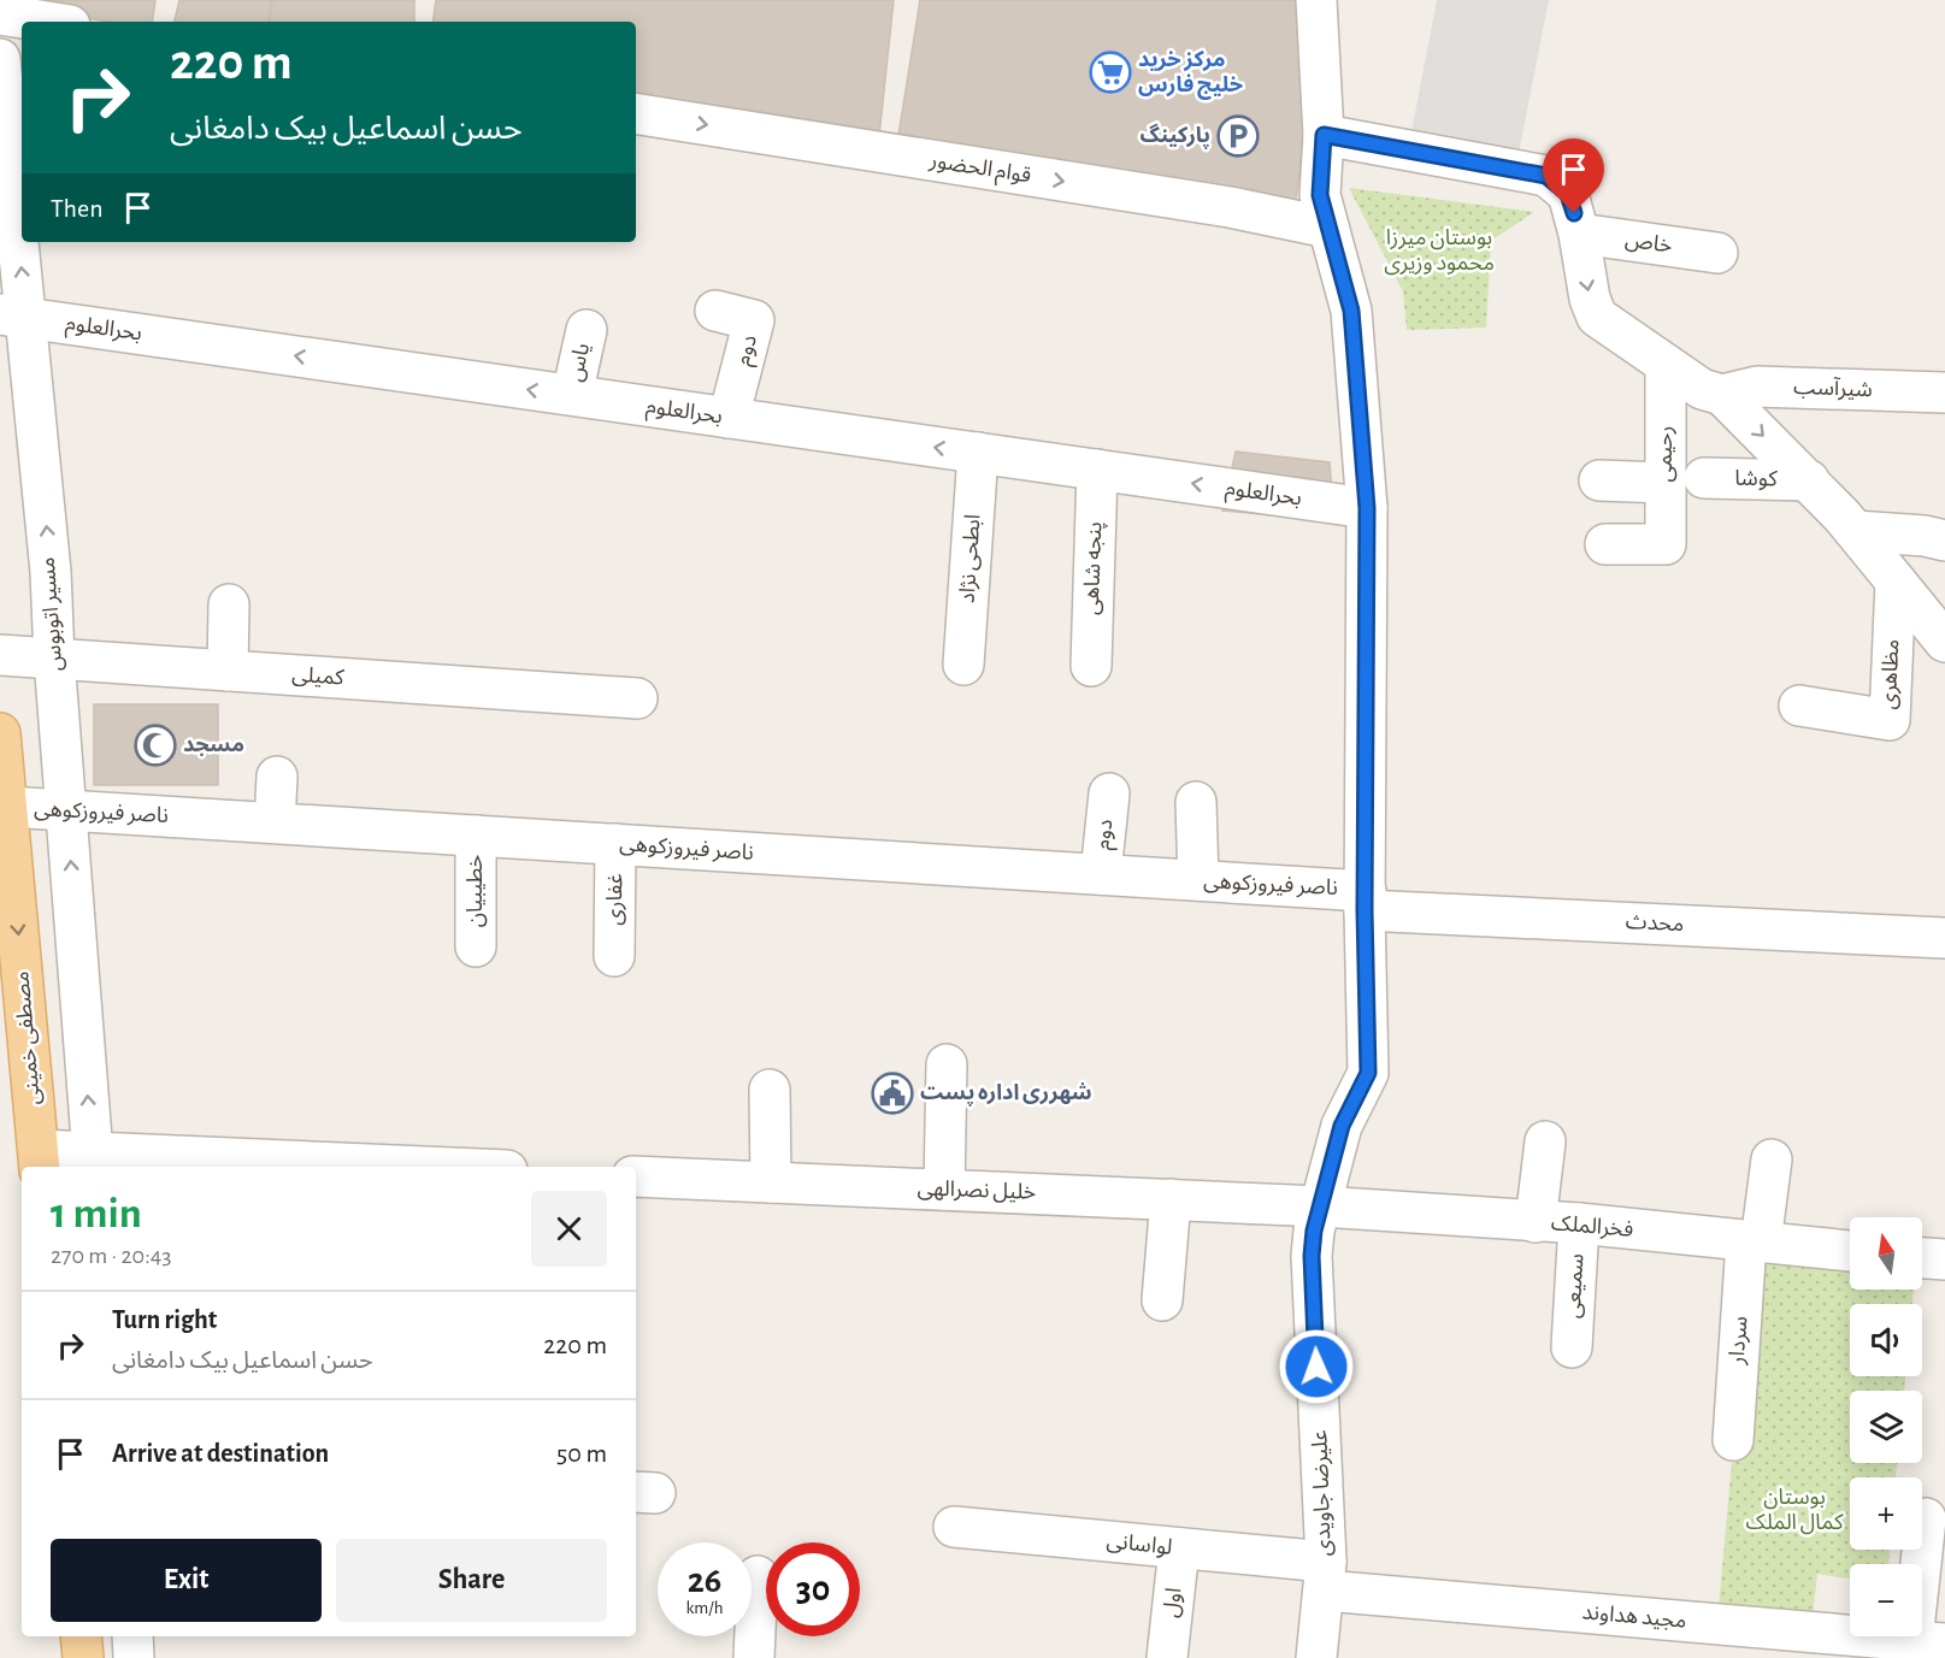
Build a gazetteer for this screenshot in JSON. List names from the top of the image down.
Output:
{
  "streets": {
    "main road": ["مصطفی خمینی"],
    "street": [
      "قوام الحضور",
      "خاص",
      "بحرالعلوم",
      "دوم",
      "یاس",
      "شیرآسب",
      "رحیمی",
      "کوشا",
      "ابطحی نژاد",
      "پنجه شاهی",
      "مسیر اتوبوس",
      "مظاهری",
      "کمیلی",
      "ناصر فیروزکوهی",
      "خطیبیان",
      "غفاری",
      "محدث",
      "خلیل نصرالهی",
      "فخرالملک",
      "سمیعی",
      "سردار",
      "علیرضا جاویدی",
      "لواسانی",
      "اول",
      "مجید هداوند"
    ]
  },
  "crossings": [
    ["قوام الحضور", "علیرضا جاویدی"],
    ["بحرالعلوم", "دوم"],
    ["بحرالعلوم", "یاس"],
    ["بحرالعلوم", "ابطحی نژاد"],
    ["بحرالعلوم", "پنجه شاهی"],
    ["بحرالعلوم", "مسیر اتوبوس"],
    ["بحرالعلوم", "علیرضا جاویدی"],
    ["دوم", "ناصر فیروزکوهی"],
    ["مسیر اتوبوس", "کمیلی"],
    ["مسیر اتوبوس", "ناصر فیروزکوهی"],
    ["ناصر فیروزکوهی", "خطیبیان"],
    ["ناصر فیروزکوهی", "غفاری"],
    ["ناصر فیروزکوهی", "محدث"],
    ["ناصر فیروزکوهی", "مصطفی خمینی"],
    ["ناصر فیروزکوهی", "علیرضا جاویدی"],
    ["محدث", "علیرضا جاویدی"],
    ["خلیل نصرالهی", "فخرالملک"],
    ["خلیل نصرالهی", "علیرضا جاویدی"],
    ["فخرالملک", "سمیعی"],
    ["فخرالملک", "سردار"],
    ["فخرالملک", "علیرضا جاویدی"],
    ["علیرضا جاویدی", "لواسانی"],
    ["علیرضا جاویدی", "مجید هداوند"],
    ["لواسانی", "اول"],
    ["لواسانی", "مجید هداوند"]
  ],
  "one_way": [
    "قوام الحضور",
    "بحرالعلوم",
    "مسیر اتوبوس",
    "مصطفی خمینی"
  ],
  "parks": ["بوستان میرزا محمود وزیری", "بوستان کمال الملک"],
  "places": {
    "supermarket": ["مرکز خرید خلیج فارس"],
    "parking": ["پارکینگ"],
    "mosque": ["مسجد"],
    "public building": ["شهرری اداره پست"]
  },
  "north": "top",
  "page": {
    "turn": ["220 m", "حسن اسماعیل بیک دامغانی"],
    "then": "Then",
    "heading": ["1 min", "270 m · 20:43"],
    "map_buttons": ["+", "−"],
    "list": [
      {
        "name": "Turn right",
        "note": "حسن اسماعیل بیک دامغانی",
        "value": "220 m"
      },
      {
        "name": "Arrive at destination",
        "value": "50 m"
      }
    ],
    "buttons": ["Exit", "Share"],
    "speed": "26 km/h",
    "limit": "30"
  }
}
